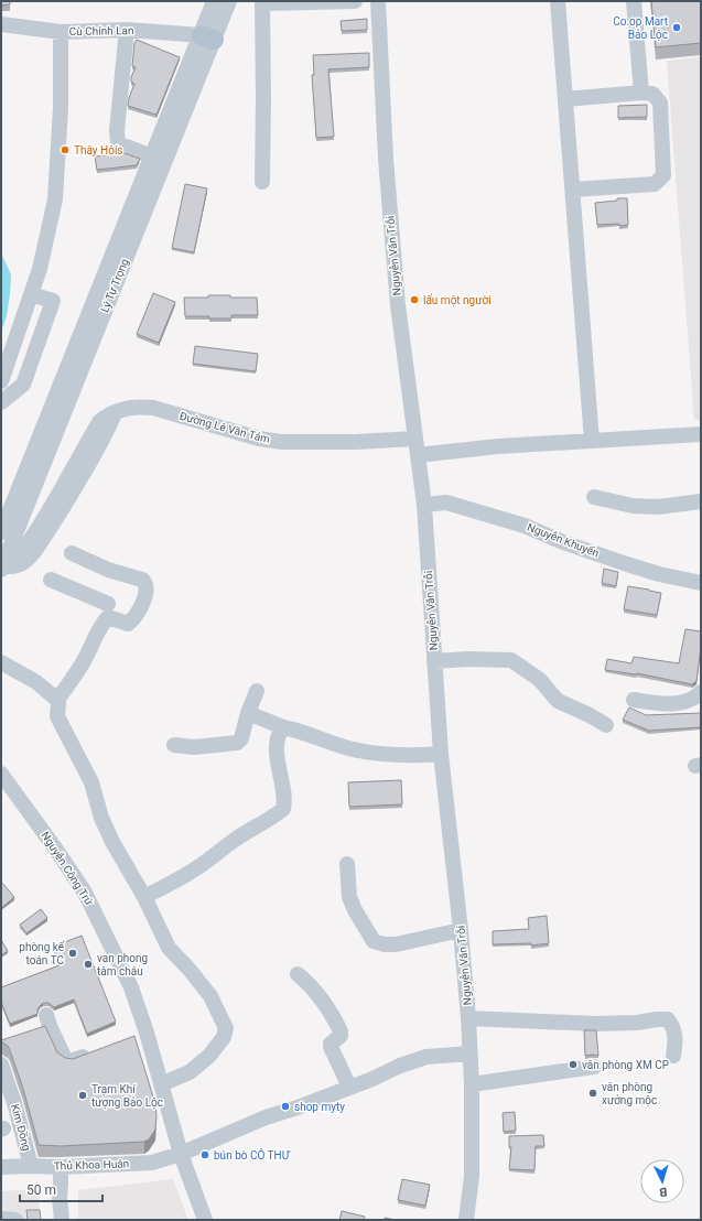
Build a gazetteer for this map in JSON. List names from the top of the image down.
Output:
{
  "streets": {
    "street": [
      "Cù Chính Lan",
      "Nguyễn Văn Trỗi",
      "Lý Tự Trọng",
      "Đường Lê Văn Tám",
      "Nguyễn Khuyến",
      "Nguyễn Công Trứ",
      "Kim Đồng",
      "Thủ Khoa Huân"
    ]
  },
  "crossings": [
    ["Cù Chính Lan", "Lý Tự Trọng"],
    ["Nguyễn Văn Trỗi", "Đường Lê Văn Tám"],
    ["Nguyễn Văn Trỗi", "Nguyễn Khuyến"],
    ["Nguyễn Văn Trỗi", "Thủ Khoa Huân"],
    ["Lý Tự Trọng", "Đường Lê Văn Tám"],
    ["Nguyễn Công Trứ", "Thủ Khoa Huân"],
    ["Kim Đồng", "Thủ Khoa Huân"]
  ],
  "places": [
    "Co.op Mart Bảo Lộc",
    "Thây Hôís",
    "lẩu một người",
    "phòng kế toán TC",
    "van phong tâm châu",
    "văn phòng XM CP",
    "văn phòng xưởng mộc",
    "Trạm Khí tượng Bảo Lộc",
    "shop myty",
    "bún bò CÔ THƯ"
  ],
  "scale_bar": "50 m",
  "north": "bottom"
}
